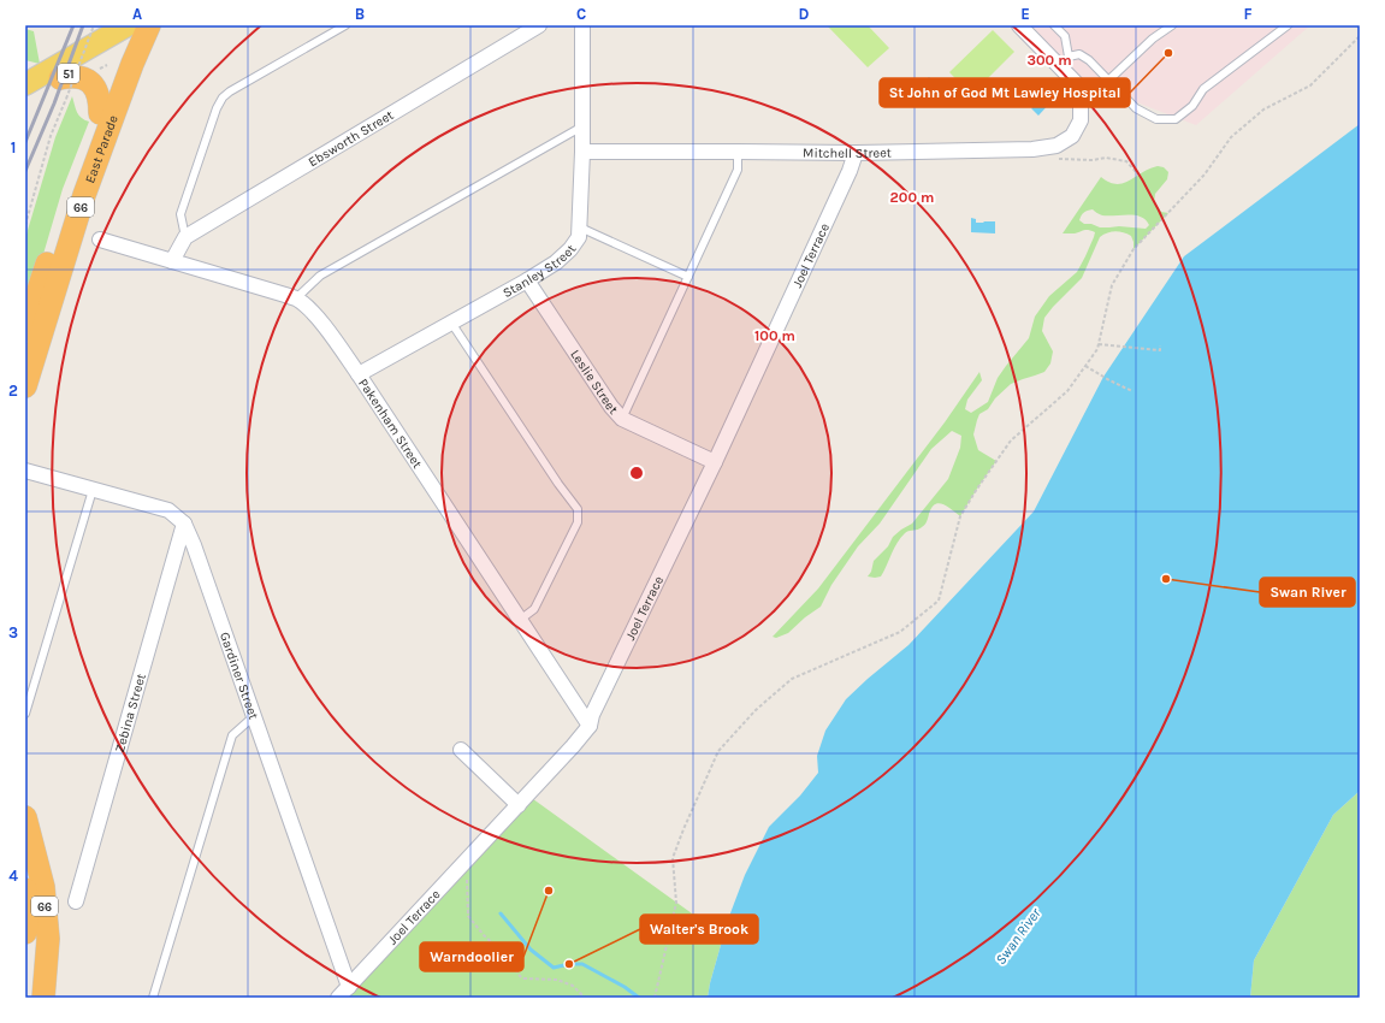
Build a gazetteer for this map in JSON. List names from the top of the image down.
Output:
{
  "streets": {
    "highway": ["51", "East Parade", "66"],
    "street": [
      "Ebsworth Street",
      "Mitchell Street",
      "Joel Terrace",
      "Stanley Street",
      "Leslie Street",
      "Pakenham Street",
      "Gardiner Street",
      "Zebina Street"
    ]
  },
  "crossings": [
    ["51", "East Parade"],
    ["Ebsworth Street", "Pakenham Street"],
    ["Mitchell Street", "Joel Terrace"],
    ["Mitchell Street", "Stanley Street"],
    ["Joel Terrace", "Leslie Street"],
    ["Joel Terrace", "Pakenham Street"],
    ["Joel Terrace", "Gardiner Street"],
    ["Stanley Street", "Leslie Street"],
    ["Stanley Street", "Pakenham Street"],
    ["Gardiner Street", "Zebina Street"]
  ],
  "water": ["Swan River"],
  "places": [
    "St John of God Mt Lawley Hospital",
    "Swan River",
    "Warndoolier",
    "Walter's Brook"
  ],
  "grid": {
    "columns": [
      "A",
      "B",
      "C",
      "D",
      "E",
      "F"
    ],
    "rows": [
      "1",
      "2",
      "3",
      "4"
    ]
  },
  "rings": ["300 m", "200 m", "100 m"]
}
